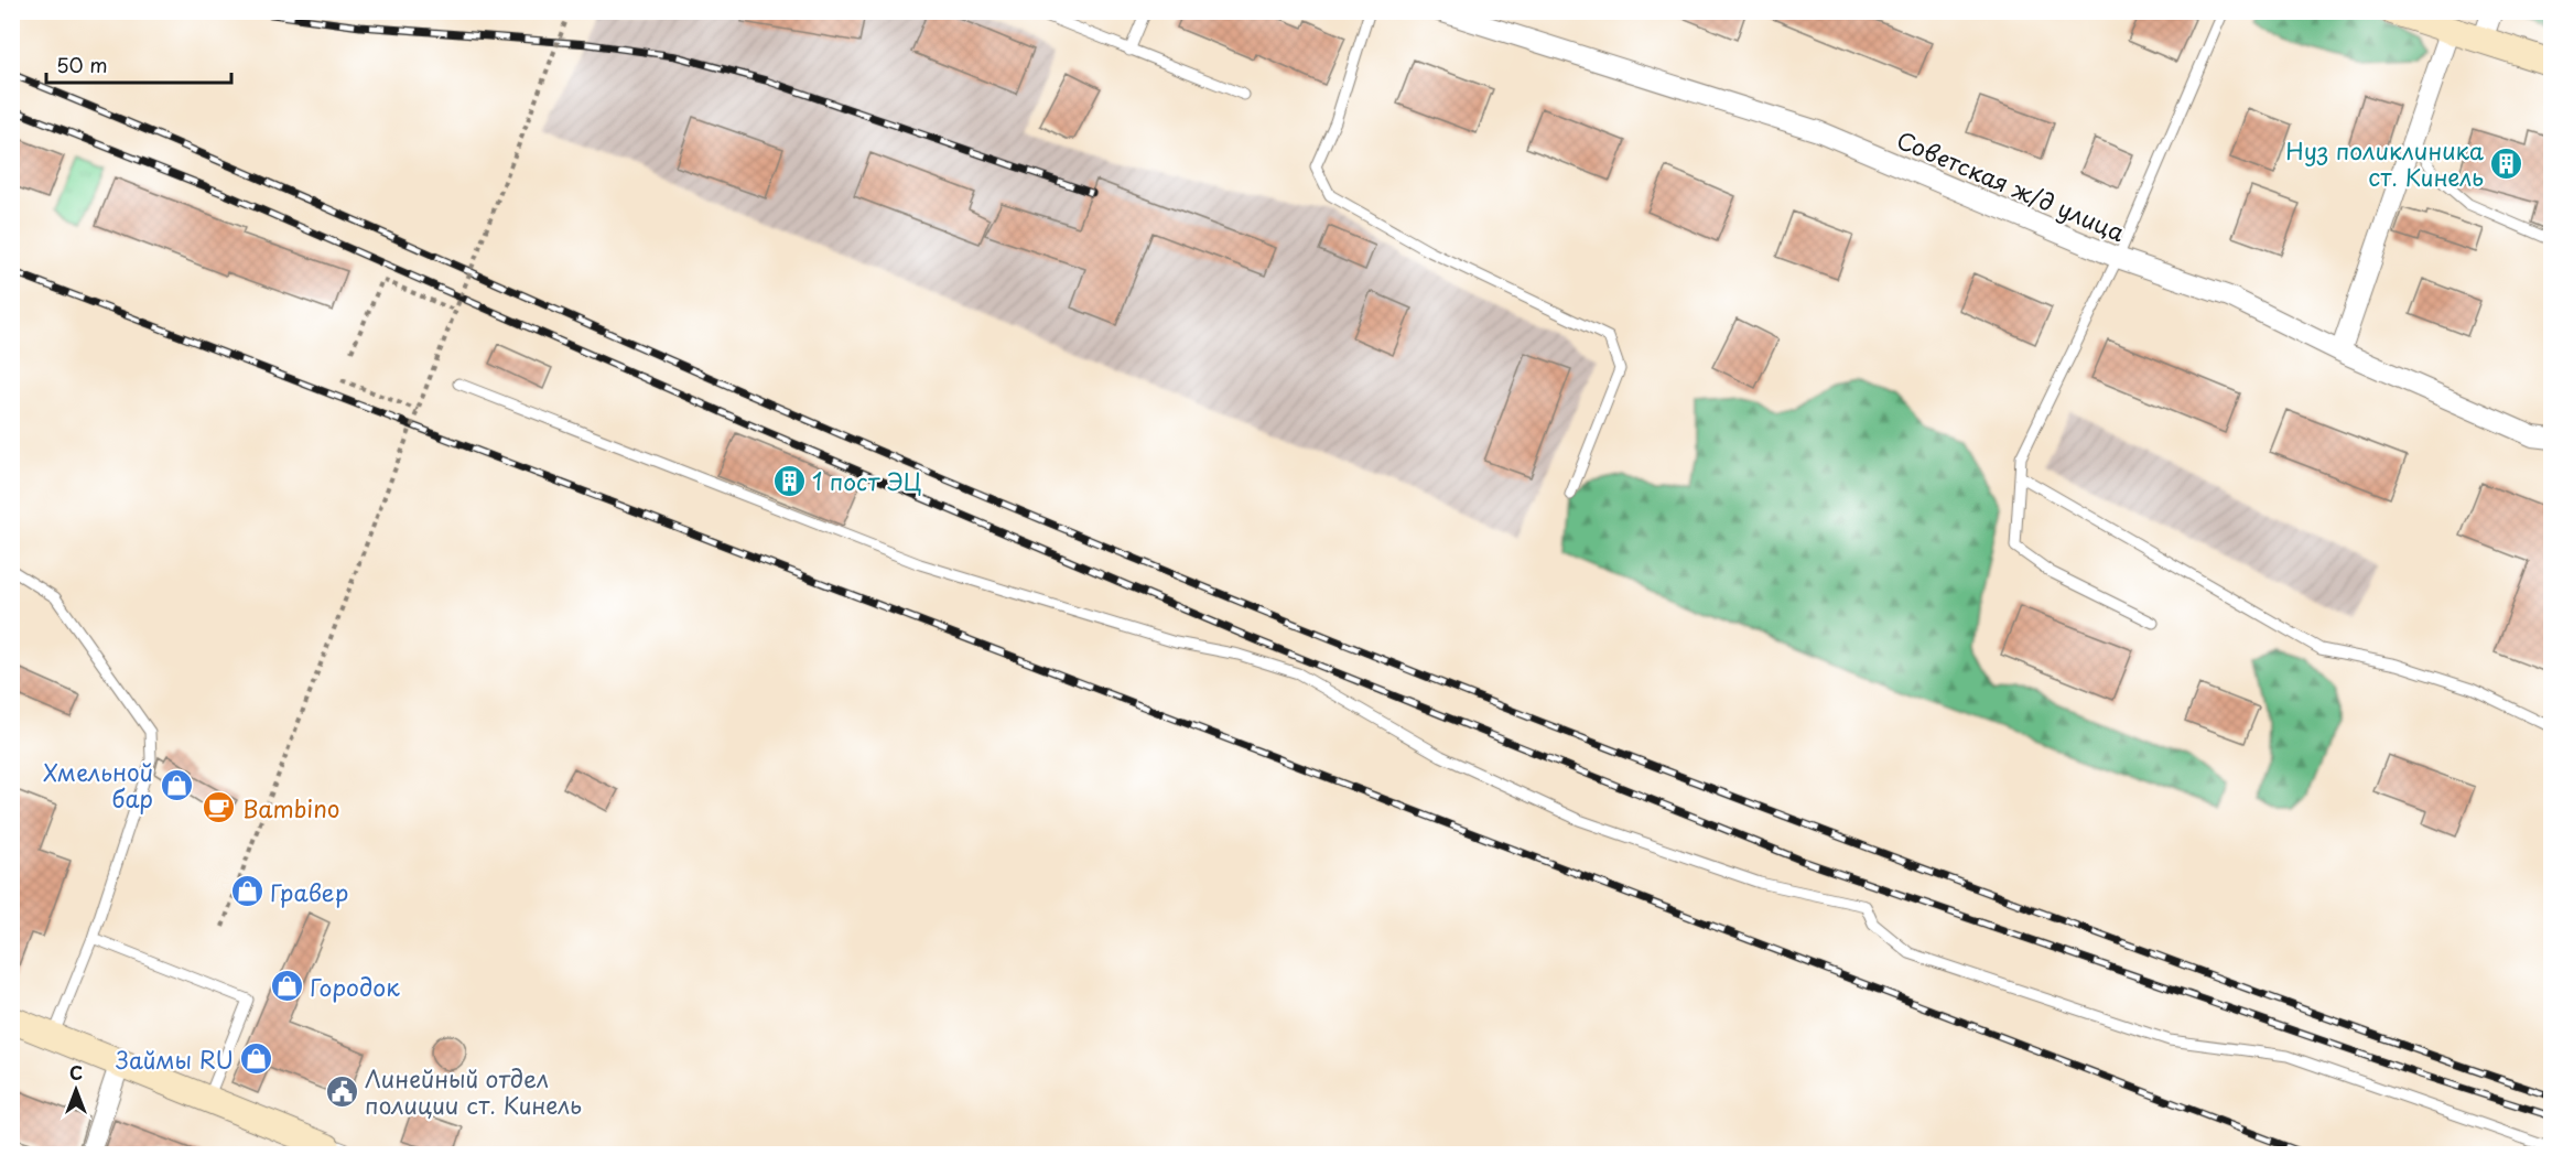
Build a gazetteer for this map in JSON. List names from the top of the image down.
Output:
{
  "streets": {
    "street": ["Советская ж/д улица"]
  },
  "places": {
    "building": ["Нуз поликлиника ст. Кинель", "1 пост ЭЦ"],
    "shop": [
      "Хмельной бар",
      "Гравер",
      "Городок",
      "Займы RU"
    ],
    "cafe": ["Bambino"],
    "public building": ["Линейный отдел полиции ст. Кинель"]
  },
  "scale_bar": "50 m",
  "north": "top"
}
